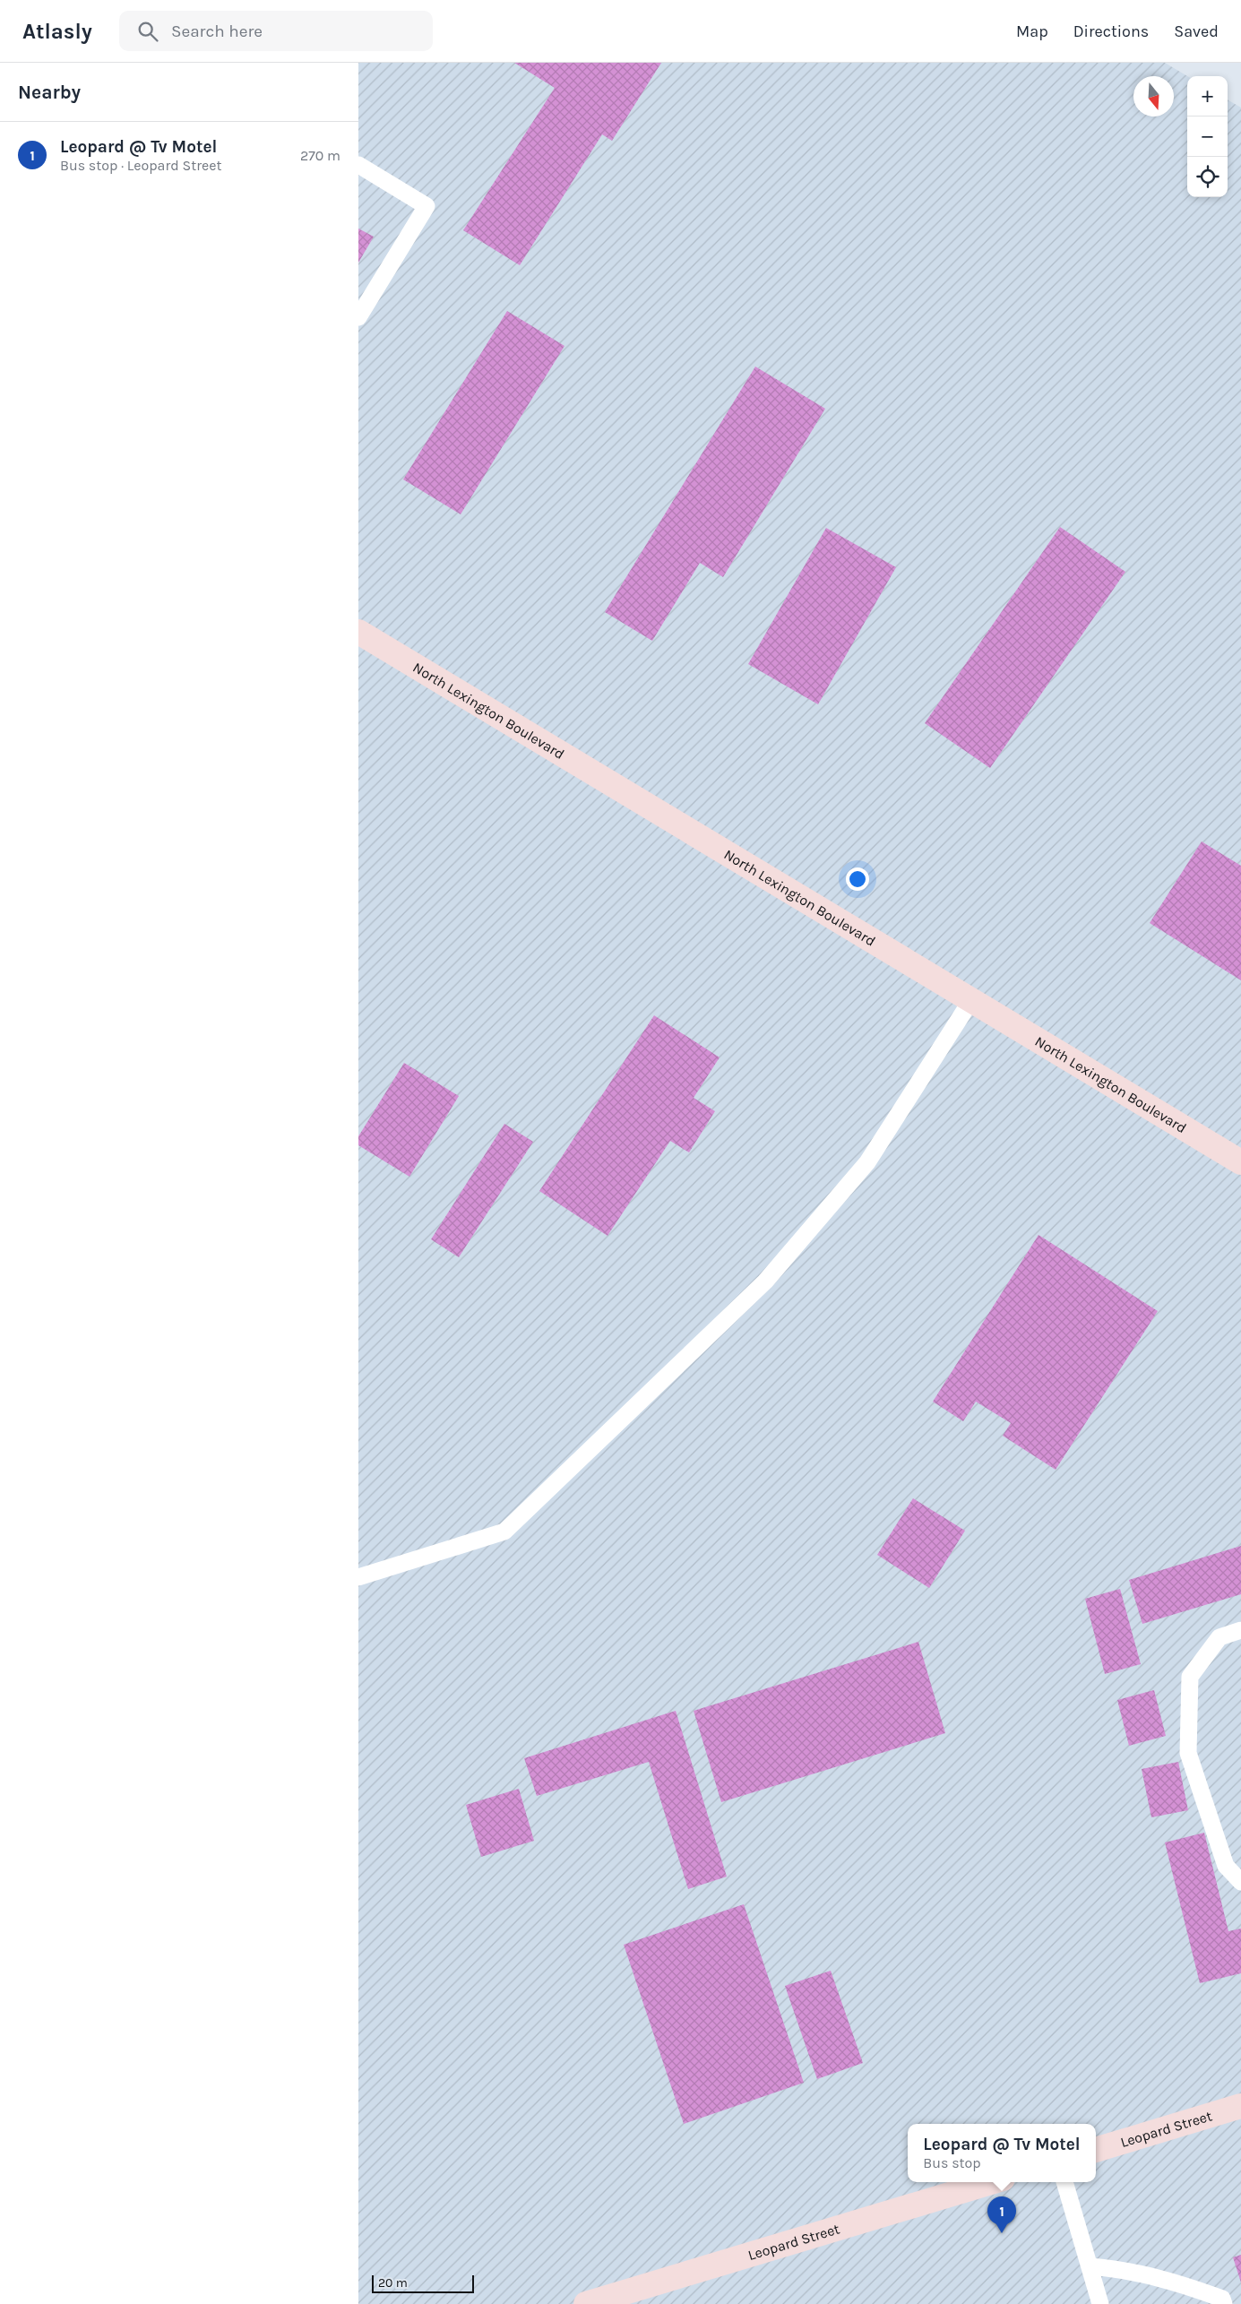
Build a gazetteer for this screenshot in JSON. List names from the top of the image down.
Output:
{
  "streets": {
    "street": ["North Lexington Boulevard", "Leopard Street"]
  },
  "scale_bar": "20 m",
  "north": "bottom",
  "page": {
    "header": "Atlasly",
    "search": "Search here",
    "nav": ["Map", "Directions", "Saved"],
    "heading": "Nearby",
    "map_buttons": ["+", "−"],
    "list": [
      {
        "mark": "1",
        "name": "Leopard @ Tv Motel",
        "note": "Bus stop · Leopard Street",
        "value": "270 m"
      }
    ],
    "popup": ["Leopard @ Tv Motel", "Bus stop"],
    "pins": "1",
    "scale": "20 m"
  }
}
